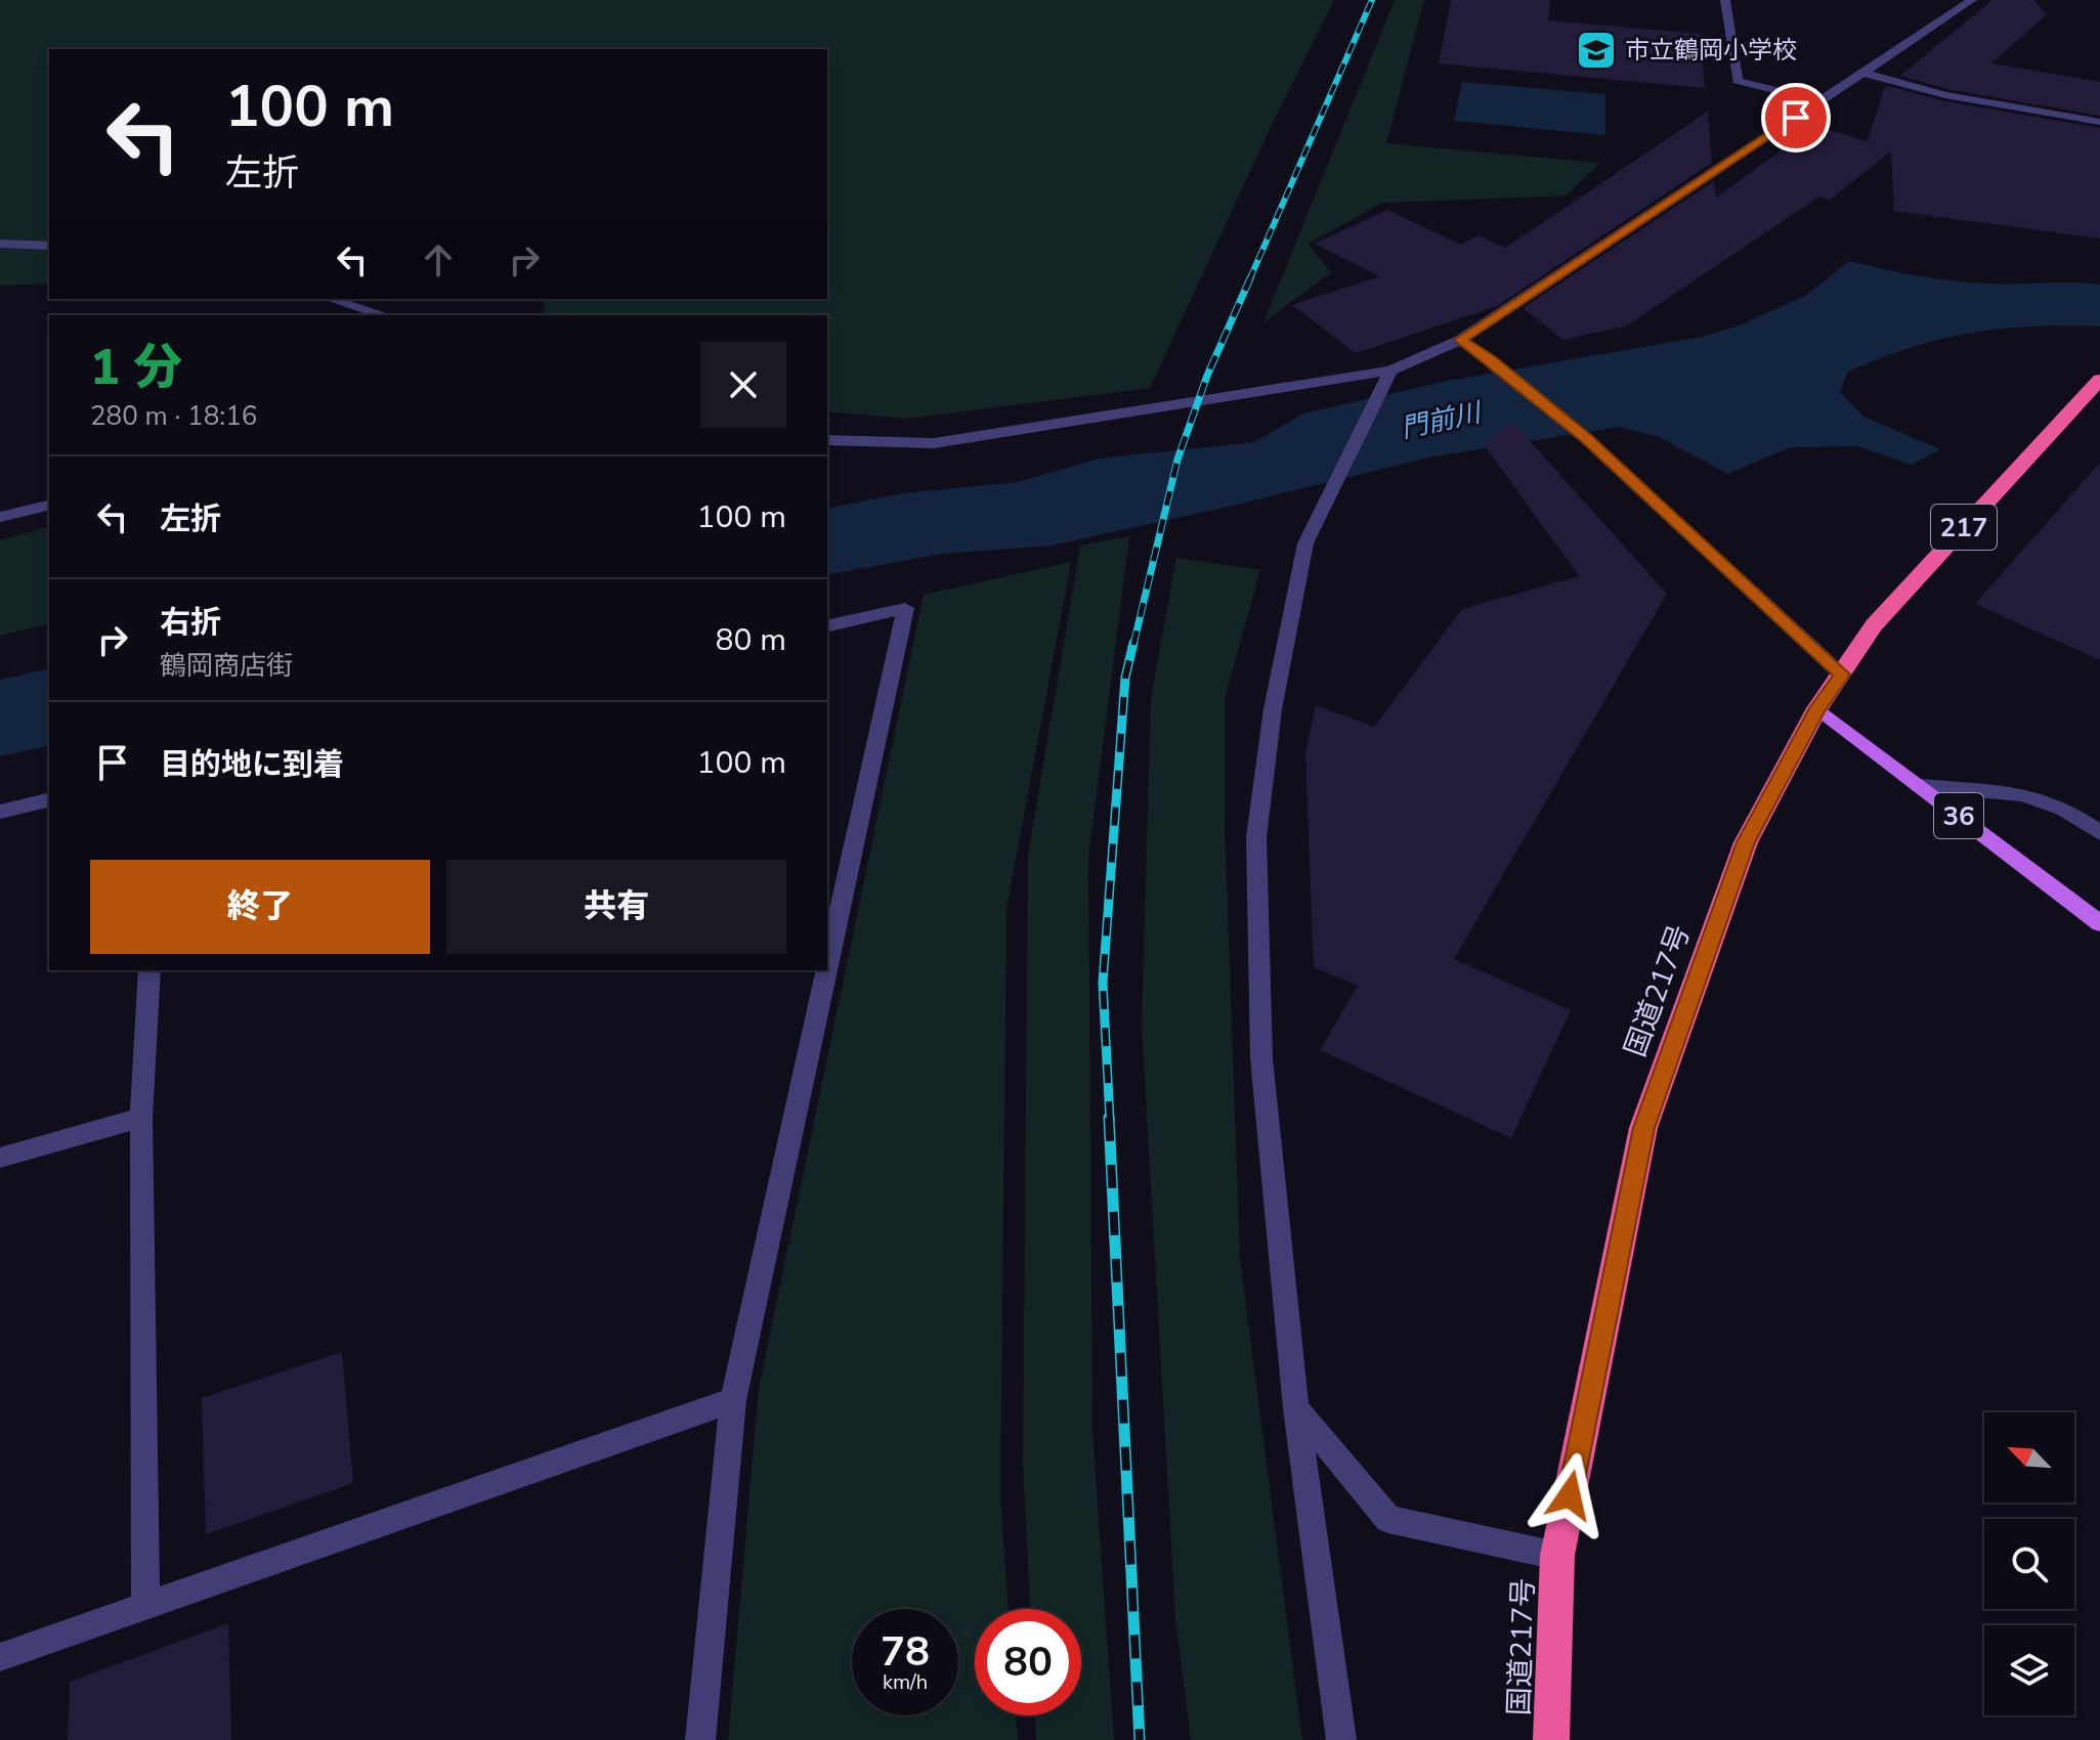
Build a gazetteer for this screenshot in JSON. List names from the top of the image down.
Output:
{
  "streets": {
    "highway": ["217", "国道217号"],
    "main road": ["36"]
  },
  "crossings": [
    ["36", "国道217号"]
  ],
  "water": ["門前川"],
  "places": {
    "school or university": ["市立鶴岡小学校"]
  },
  "north": "top left",
  "page": {
    "turn": ["100 m", "左折"],
    "heading": ["1 分", "280 m · 18:16"],
    "list": [
      {
        "name": "左折",
        "value": "100 m"
      },
      {
        "name": "右折",
        "note": "鶴岡商店街",
        "value": "80 m"
      },
      {
        "name": "目的地に到着",
        "value": "100 m"
      }
    ],
    "buttons": ["終了", "共有"],
    "speed": "78 km/h",
    "limit": "80"
  }
}
